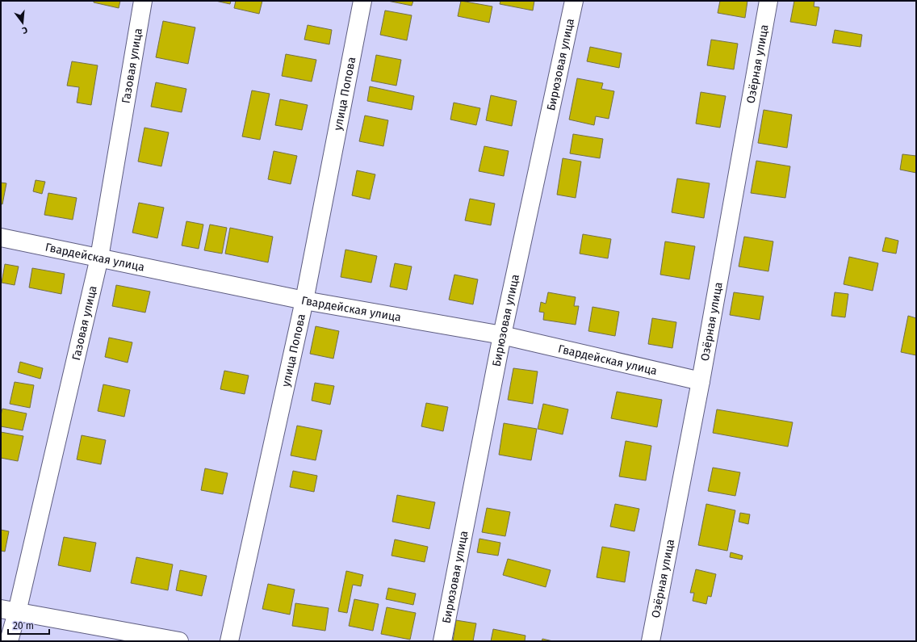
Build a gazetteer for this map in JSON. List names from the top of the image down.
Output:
{
  "streets": {
    "street": [
      "Озёрная улица",
      "Бирюзовая улица",
      "Газовая улица",
      "улица Попова",
      "Гвардейская улица"
    ]
  },
  "crossings": [
    ["Озёрная улица", "Гвардейская улица"],
    ["Бирюзовая улица", "Гвардейская улица"],
    ["Газовая улица", "Гвардейская улица"],
    ["улица Попова", "Гвардейская улица"]
  ],
  "scale_bar": "20 m",
  "north": "bottom"
}
